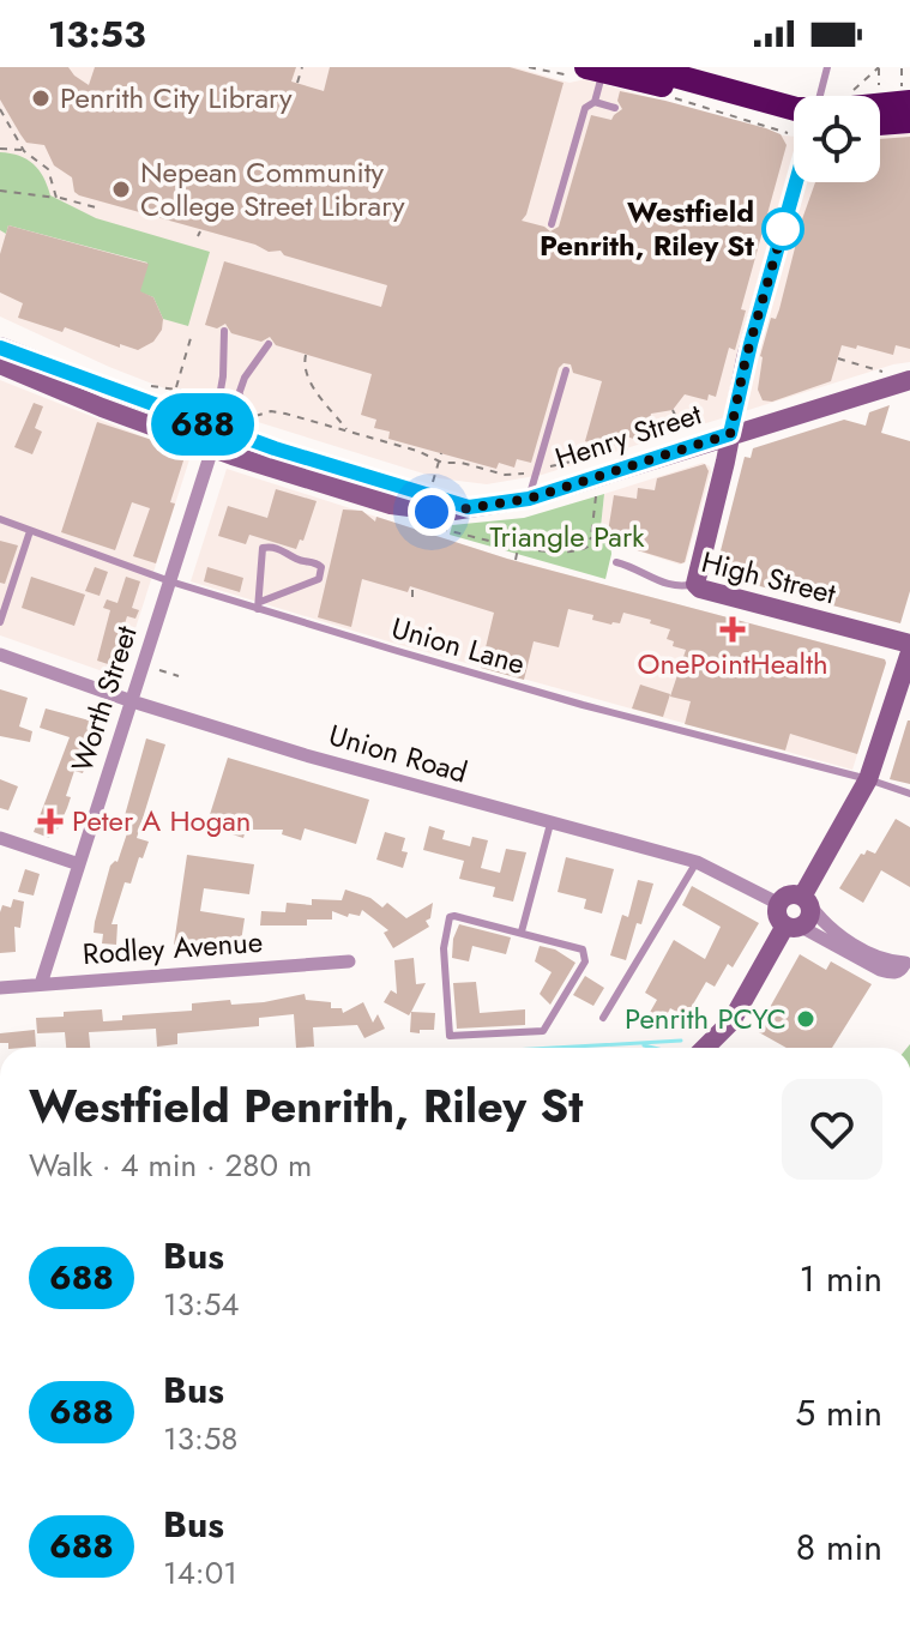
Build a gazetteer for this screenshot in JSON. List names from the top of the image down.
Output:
{
  "streets": {
    "main road": ["Henry Street", "High Street"],
    "street": ["Worth Street", "Union Road", "Rodley Avenue"],
    "lane": ["Union Lane"]
  },
  "crossings": [
    ["Union Lane", "Worth Street"],
    ["Worth Street", "Union Road"],
    ["Worth Street", "Rodley Avenue"]
  ],
  "parks": ["Triangle Park"],
  "places": {
    "other": [
      "Penrith City Library",
      "Nepean Community College Street Library",
      "Westfield Penrith, Riley St",
      "Penrith PCYC"
    ],
    "health": ["OnePointHealth", "Peter A Hogan"]
  },
  "lines": ["bus line 688"],
  "page": {
    "status": "13:53",
    "on_map": "688",
    "heading": ["Westfield Penrith, Riley St", "Walk · 4 min · 280 m"],
    "list": [
      {
        "mark": "688",
        "name": "Bus",
        "note": "13:54",
        "value": "1 min"
      },
      {
        "mark": "688",
        "name": "Bus",
        "note": "13:58",
        "value": "5 min"
      },
      {
        "mark": "688",
        "name": "Bus",
        "note": "14:01",
        "value": "8 min"
      }
    ]
  }
}
